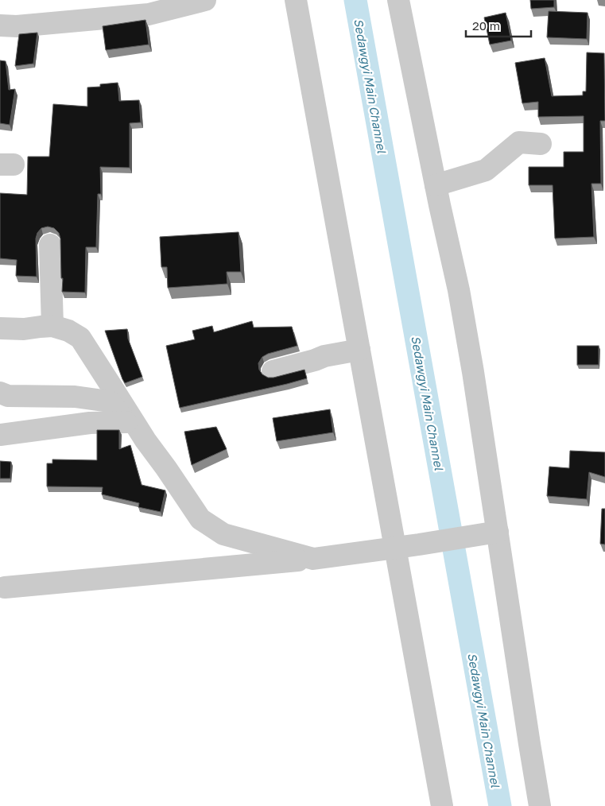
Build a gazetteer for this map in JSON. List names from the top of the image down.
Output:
{
  "water": ["Sedawgyi Main Channel"],
  "scale_bar": "20 m"
}
